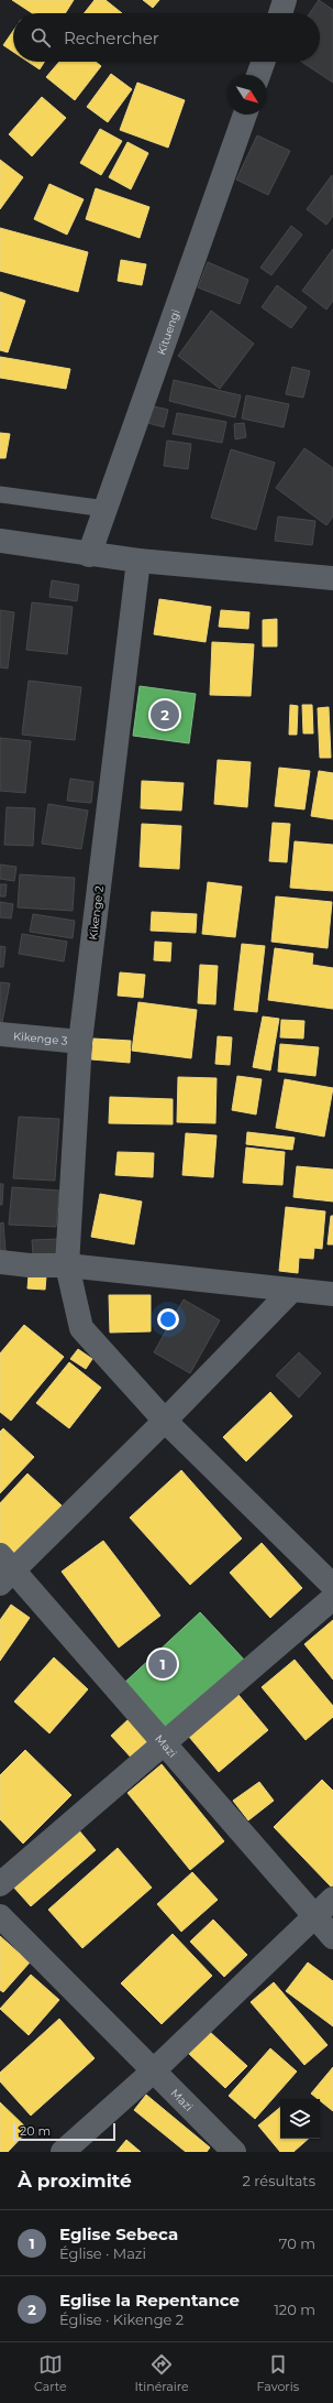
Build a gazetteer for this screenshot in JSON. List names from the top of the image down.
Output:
{
  "streets": {
    "street": [
      "Kituengi",
      "Kikenge 2",
      "Kikenge 3",
      "Mazi"
    ]
  },
  "crossings": [
    ["Kikenge 2", "Kikenge 3"]
  ],
  "scale_bar": "20 m",
  "north": "bottom right",
  "page": {
    "search": "Rechercher",
    "pins": ["2", "1"],
    "scale": "20 m",
    "heading": ["À proximité", "2 résultats"],
    "list": [
      {
        "mark": "1",
        "name": "Eglise Sebeca",
        "note": "Église · Mazi",
        "value": "70 m"
      },
      {
        "mark": "2",
        "name": "Eglise la Repentance",
        "note": "Église · Kikenge 2",
        "value": "120 m"
      }
    ],
    "nav": ["Carte", "Itinéraire", "Favoris"]
  }
}
